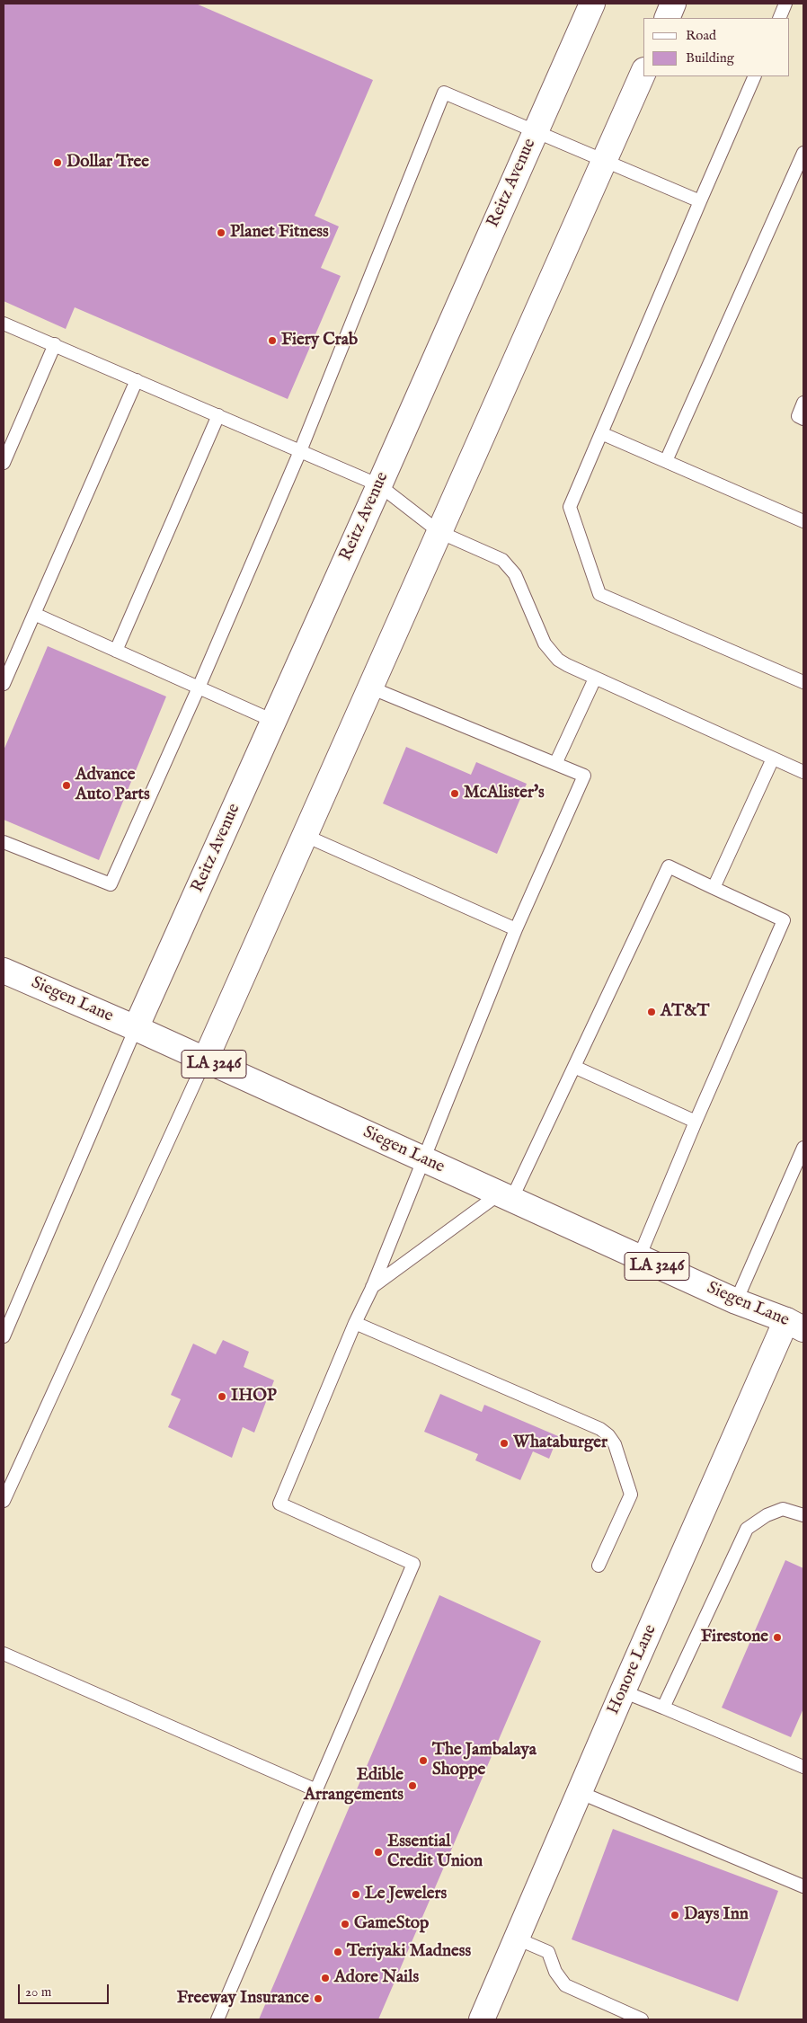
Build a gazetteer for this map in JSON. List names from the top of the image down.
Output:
{
  "streets": {
    "street": [
      "Reitz Avenue",
      "Siegen Lane",
      "LA 3246",
      "Honore Lane"
    ]
  },
  "crossings": [
    ["Reitz Avenue", "Siegen Lane"],
    ["Siegen Lane", "Honore Lane"]
  ],
  "places": [
    "Dollar Tree",
    "Planet Fitness",
    "Fiery Crab",
    "Advance Auto Parts",
    "McAlister's",
    "AT&T",
    "IHOP",
    "Whataburger",
    "Firestone",
    "The Jambalaya Shoppe",
    "Edible Arrangements",
    "Essential Credit Union",
    "Le Jewelers",
    "Days Inn",
    "GameStop",
    "Teriyaki Madness",
    "Adore Nails",
    "Freeway Insurance"
  ],
  "legend": ["Road", "Building"],
  "scale_bar": "20 m"
}
